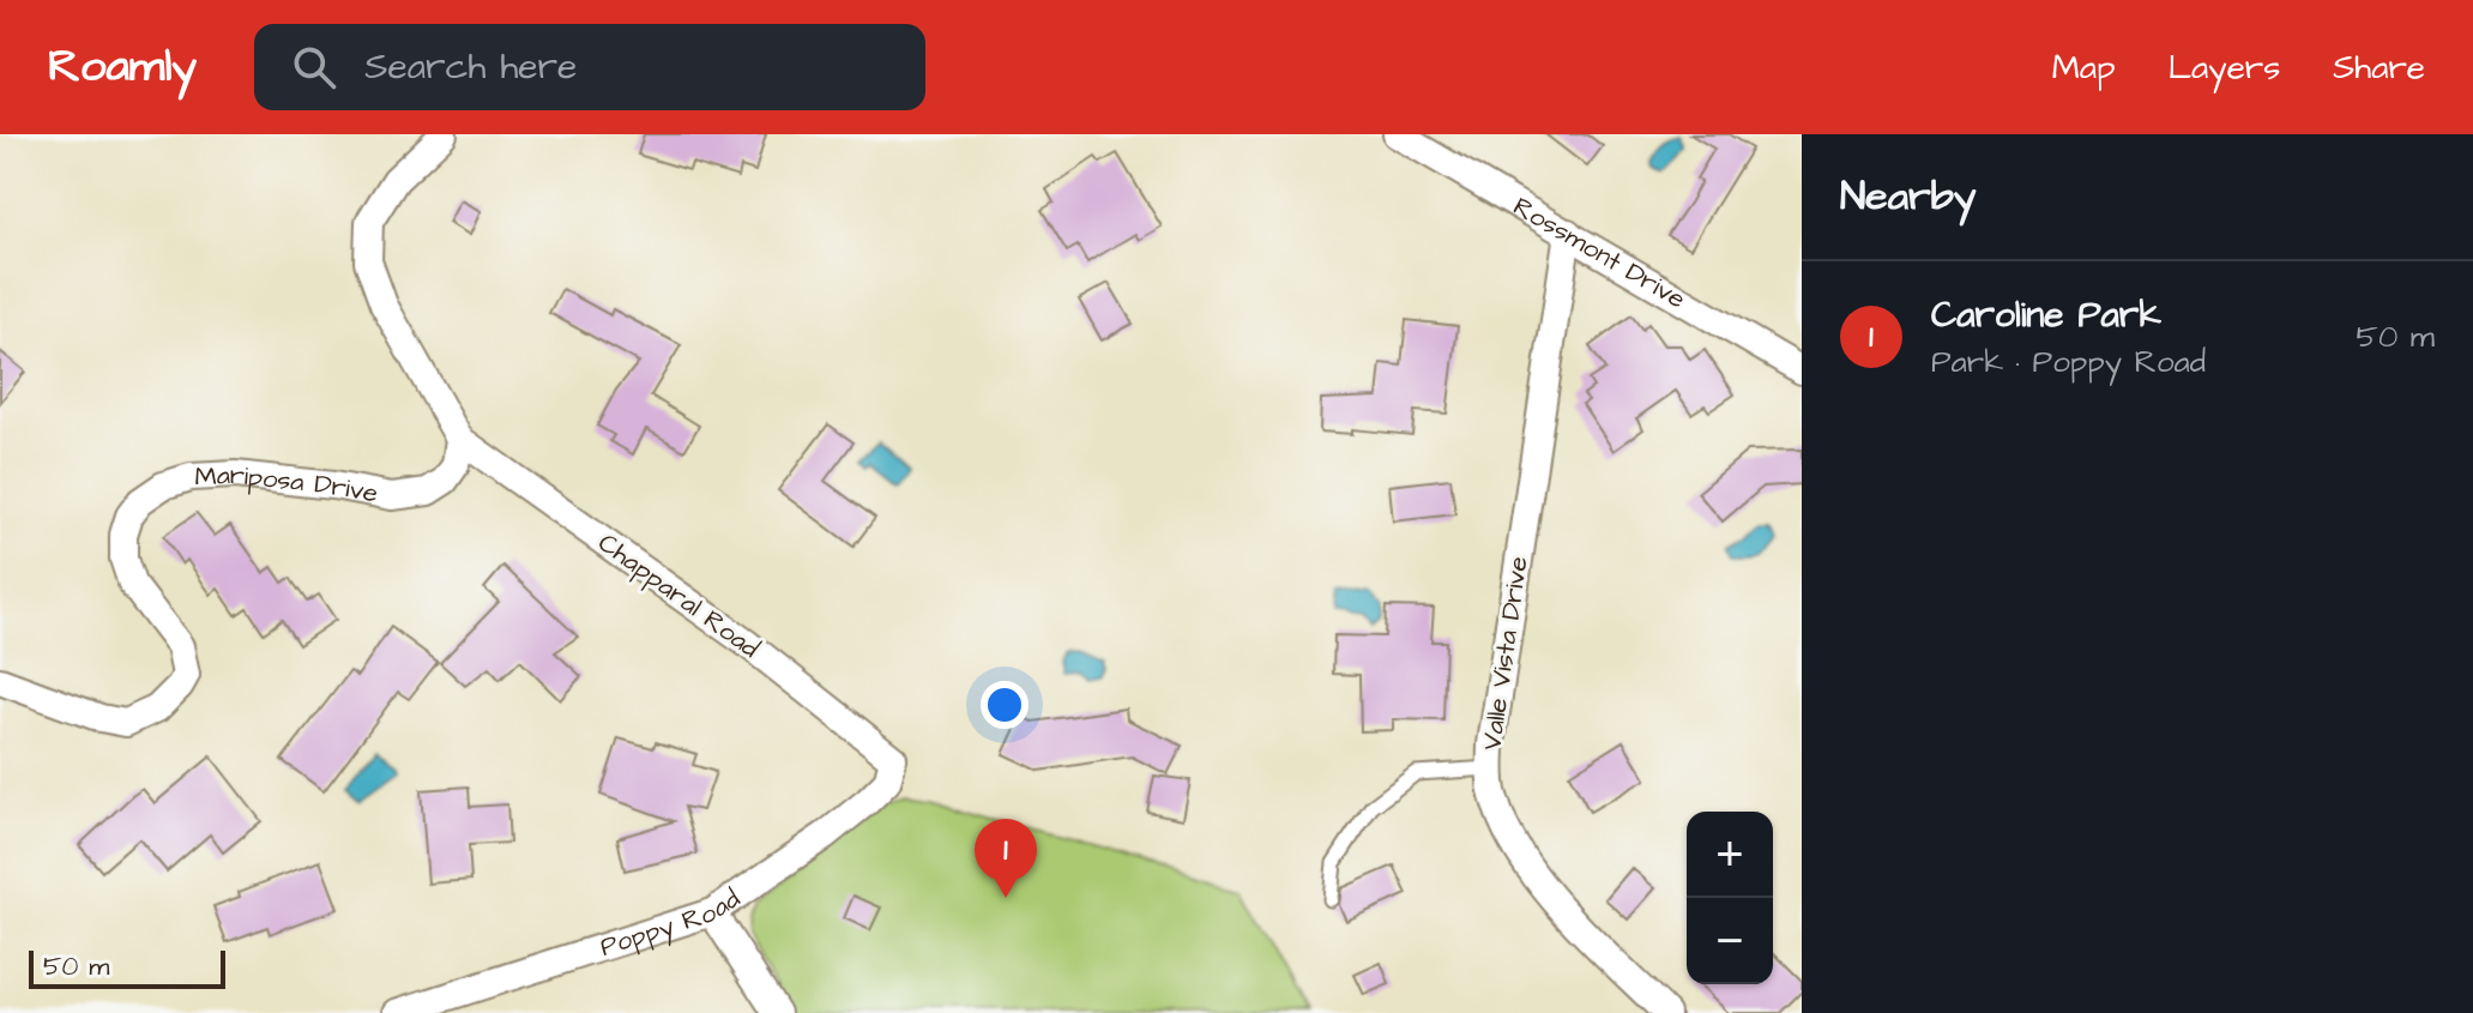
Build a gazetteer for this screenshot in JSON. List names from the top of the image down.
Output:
{
  "streets": {
    "street": [
      "Rossmont Drive",
      "Mariposa Drive",
      "Chapparal Road",
      "Valle Vista Drive",
      "Poppy Road"
    ]
  },
  "crossings": [
    ["Rossmont Drive", "Valle Vista Drive"],
    ["Mariposa Drive", "Chapparal Road"],
    ["Chapparal Road", "Poppy Road"]
  ],
  "scale_bar": "50 m",
  "page": {
    "header": "Roamly",
    "search": "Search here",
    "nav": ["Map", "Layers", "Share"],
    "heading": "Nearby",
    "list": [
      {
        "mark": "1",
        "name": "Caroline Park",
        "note": "Park · Poppy Road",
        "value": "50 m"
      }
    ],
    "map_buttons": ["+", "−"],
    "pins": "1",
    "scale": "50 m"
  }
}
